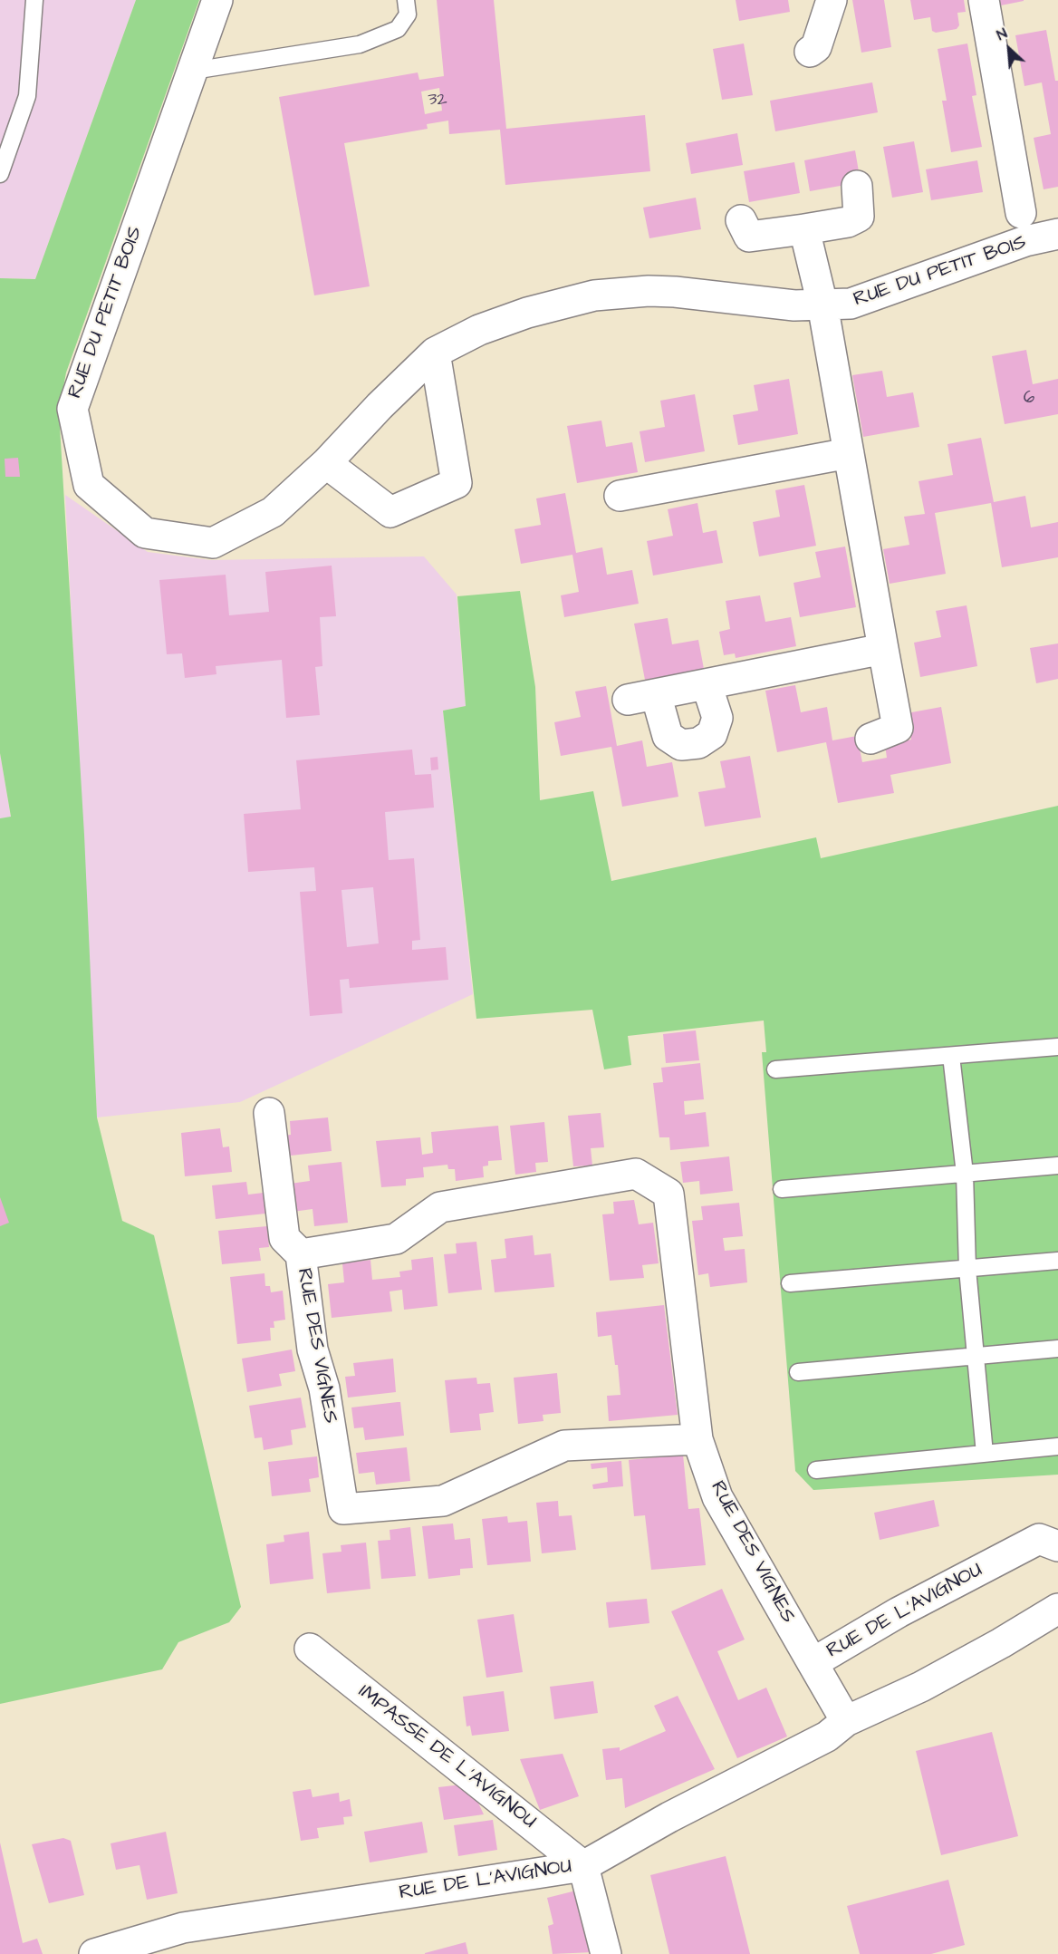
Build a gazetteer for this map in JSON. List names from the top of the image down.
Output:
{
  "streets": {
    "street": [
      "RUE DU PETIT BOIS",
      "RUE DES VIGNES",
      "RUE DE L'AVIGNOU",
      "IMPASSE DE L'AVIGNOU"
    ]
  },
  "crossings": [
    ["RUE DES VIGNES", "RUE DE L'AVIGNOU"],
    ["RUE DE L'AVIGNOU", "IMPASSE DE L'AVIGNOU"]
  ],
  "house_numbers": ["32", "6"],
  "north": "top left"
}
